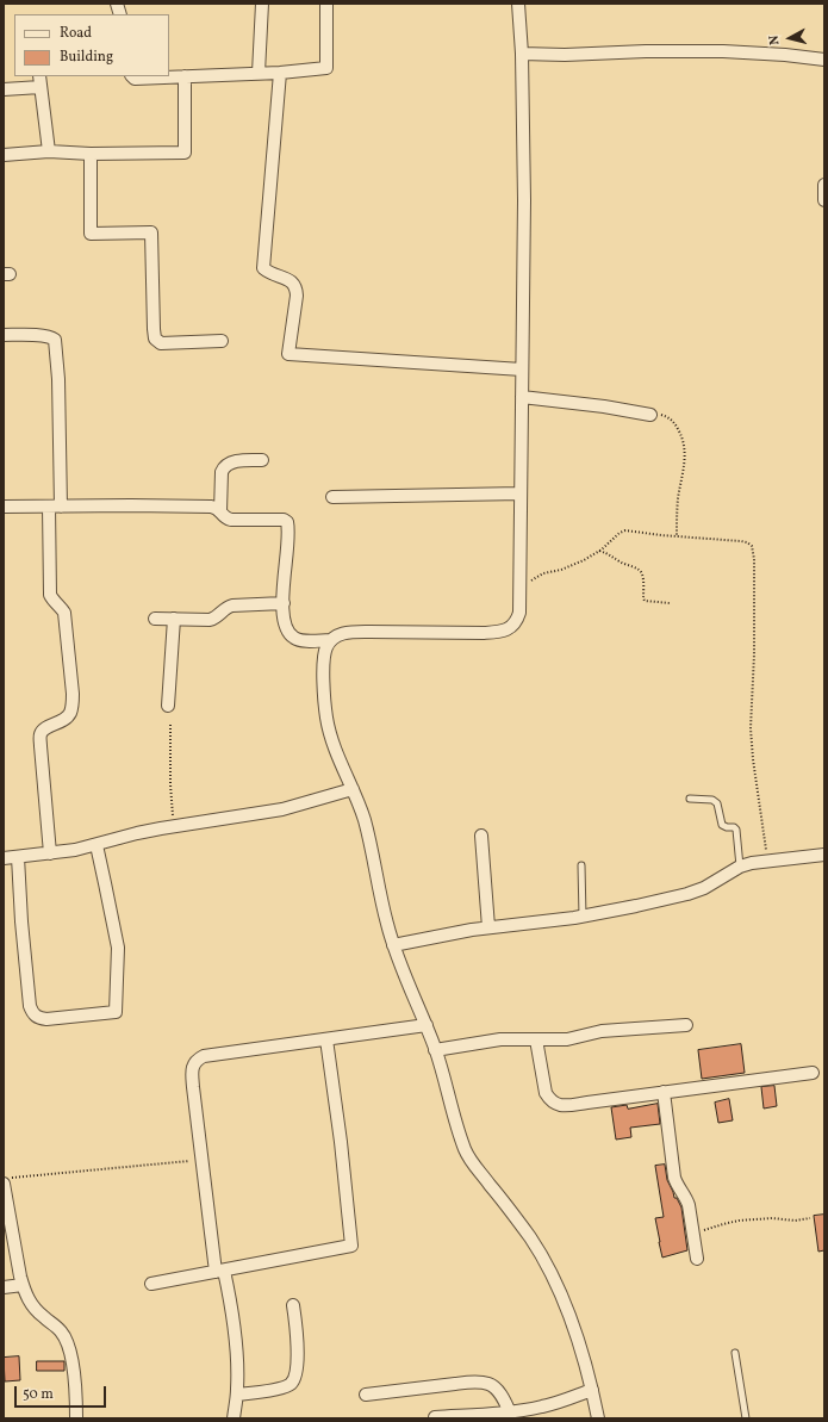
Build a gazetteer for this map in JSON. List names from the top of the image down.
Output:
{
  "legend": ["Road", "Building"],
  "scale_bar": "50 m",
  "north": "left"
}
